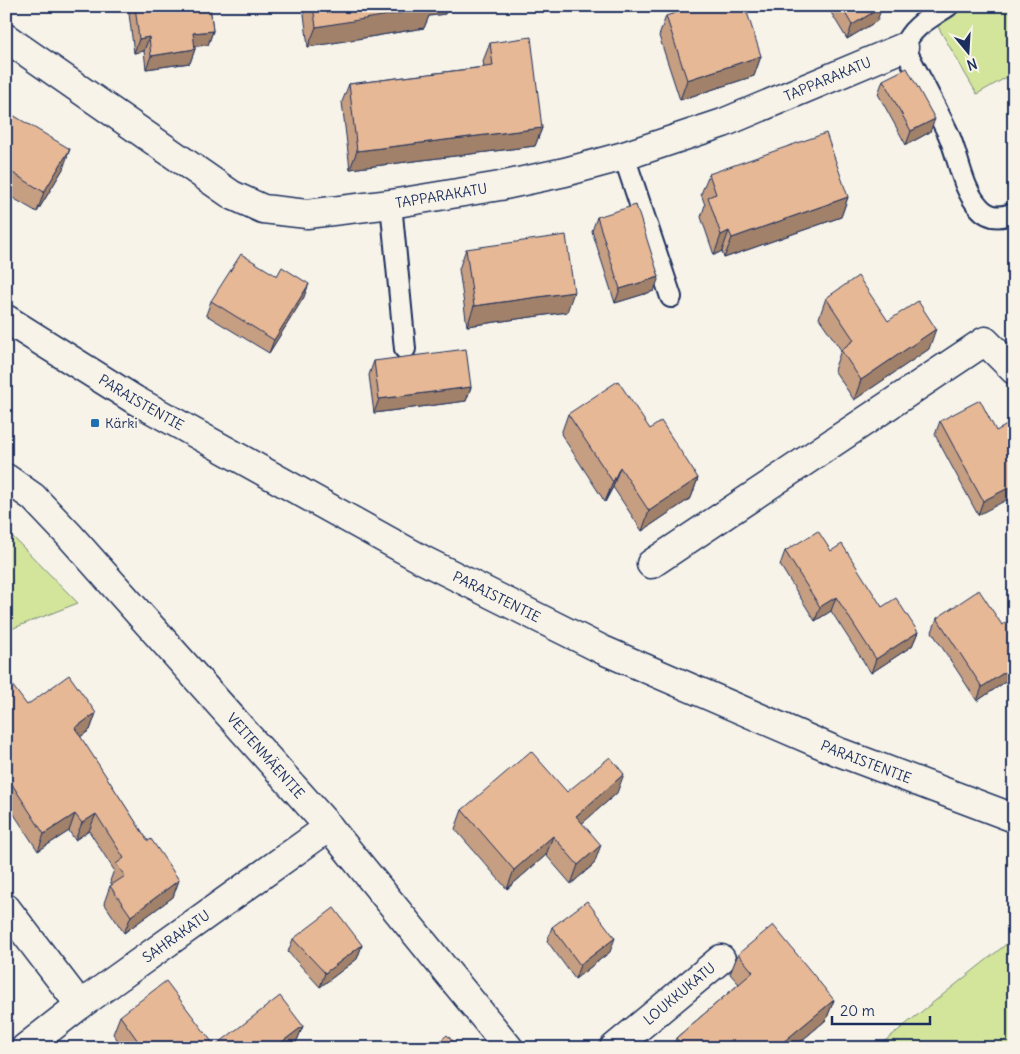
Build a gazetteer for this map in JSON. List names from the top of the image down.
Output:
{
  "streets": {
    "street": [
      "TAPPARAKATU",
      "PARAISTENTIE",
      "VEITENMÄENTIE",
      "SAHRAKATU",
      "LOUKKUKATU"
    ]
  },
  "crossings": [
    ["VEITENMÄENTIE", "SAHRAKATU"]
  ],
  "places": {
    "transit": ["Kärki"]
  },
  "scale_bar": "20 m",
  "north": "bottom"
}
